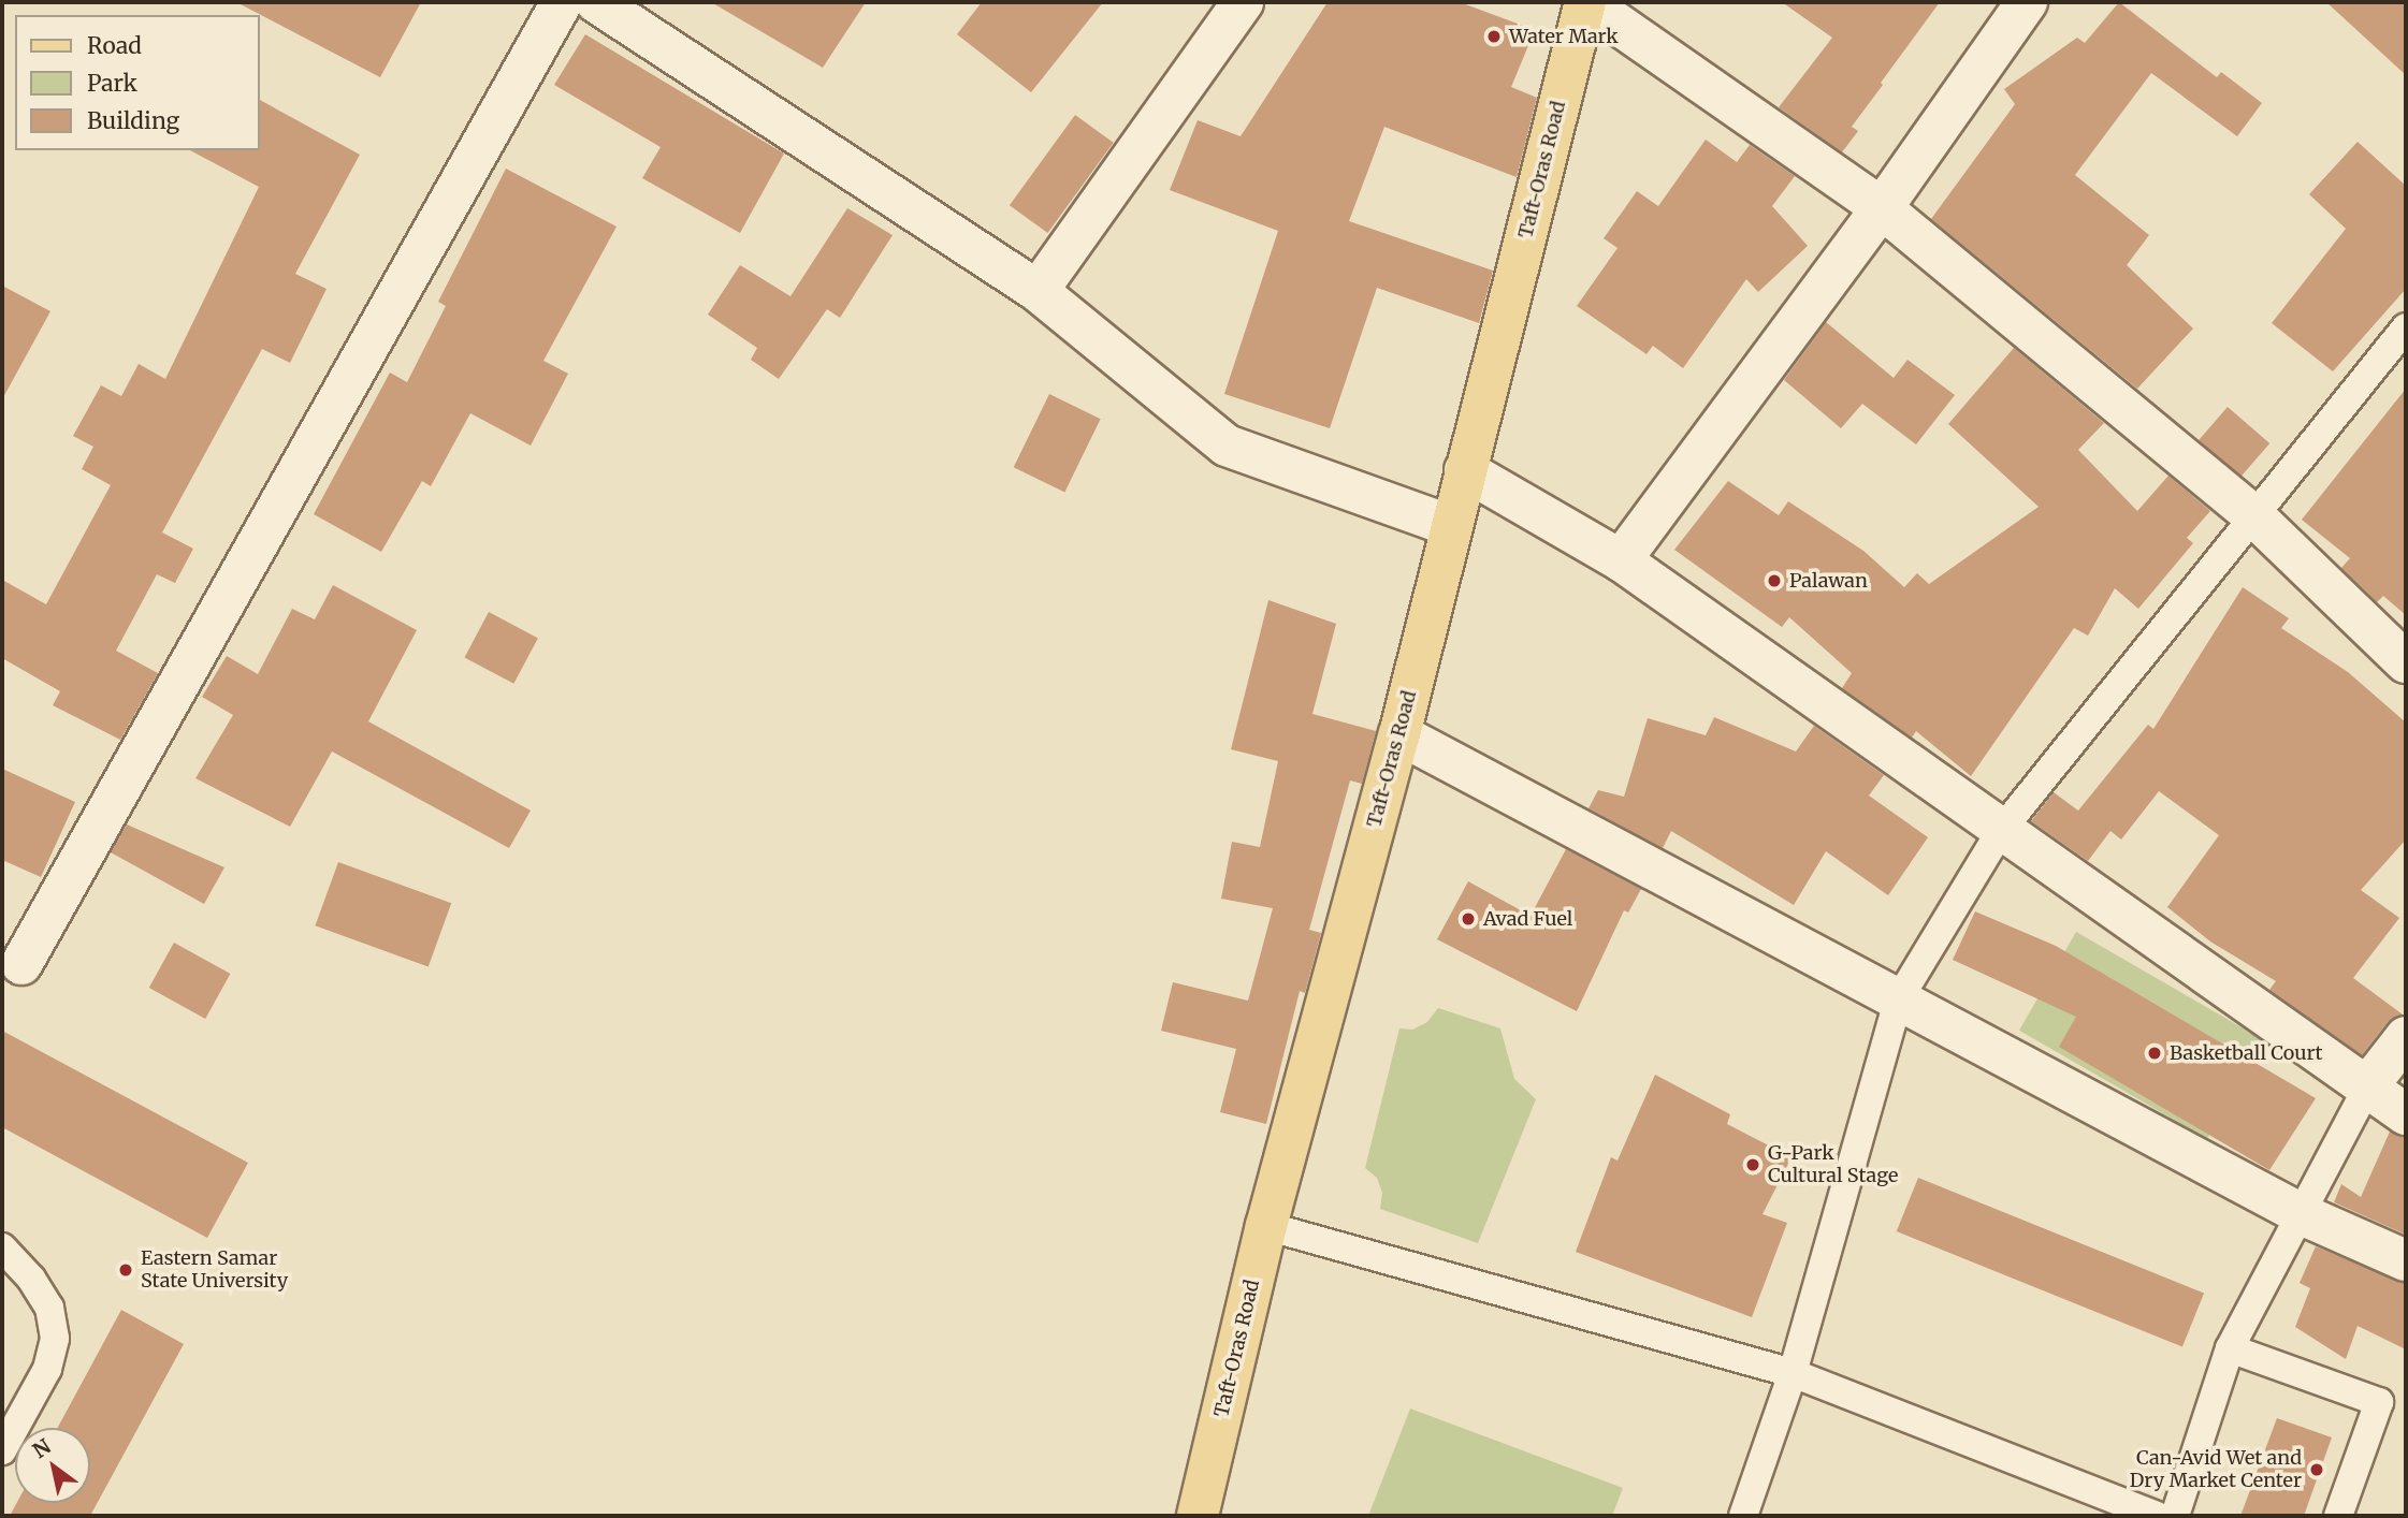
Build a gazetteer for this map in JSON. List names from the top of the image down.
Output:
{
  "streets": {
    "main road": ["Taft-Oras Road"]
  },
  "places": [
    "Water Mark",
    "Palawan",
    "Avad Fuel",
    "Basketball Court",
    "G-Park Cultural Stage",
    "Eastern Samar State University",
    "Can-Avid Wet and Dry Market Center"
  ],
  "legend": ["Road", "Park", "Building"],
  "north": "top left"
}
